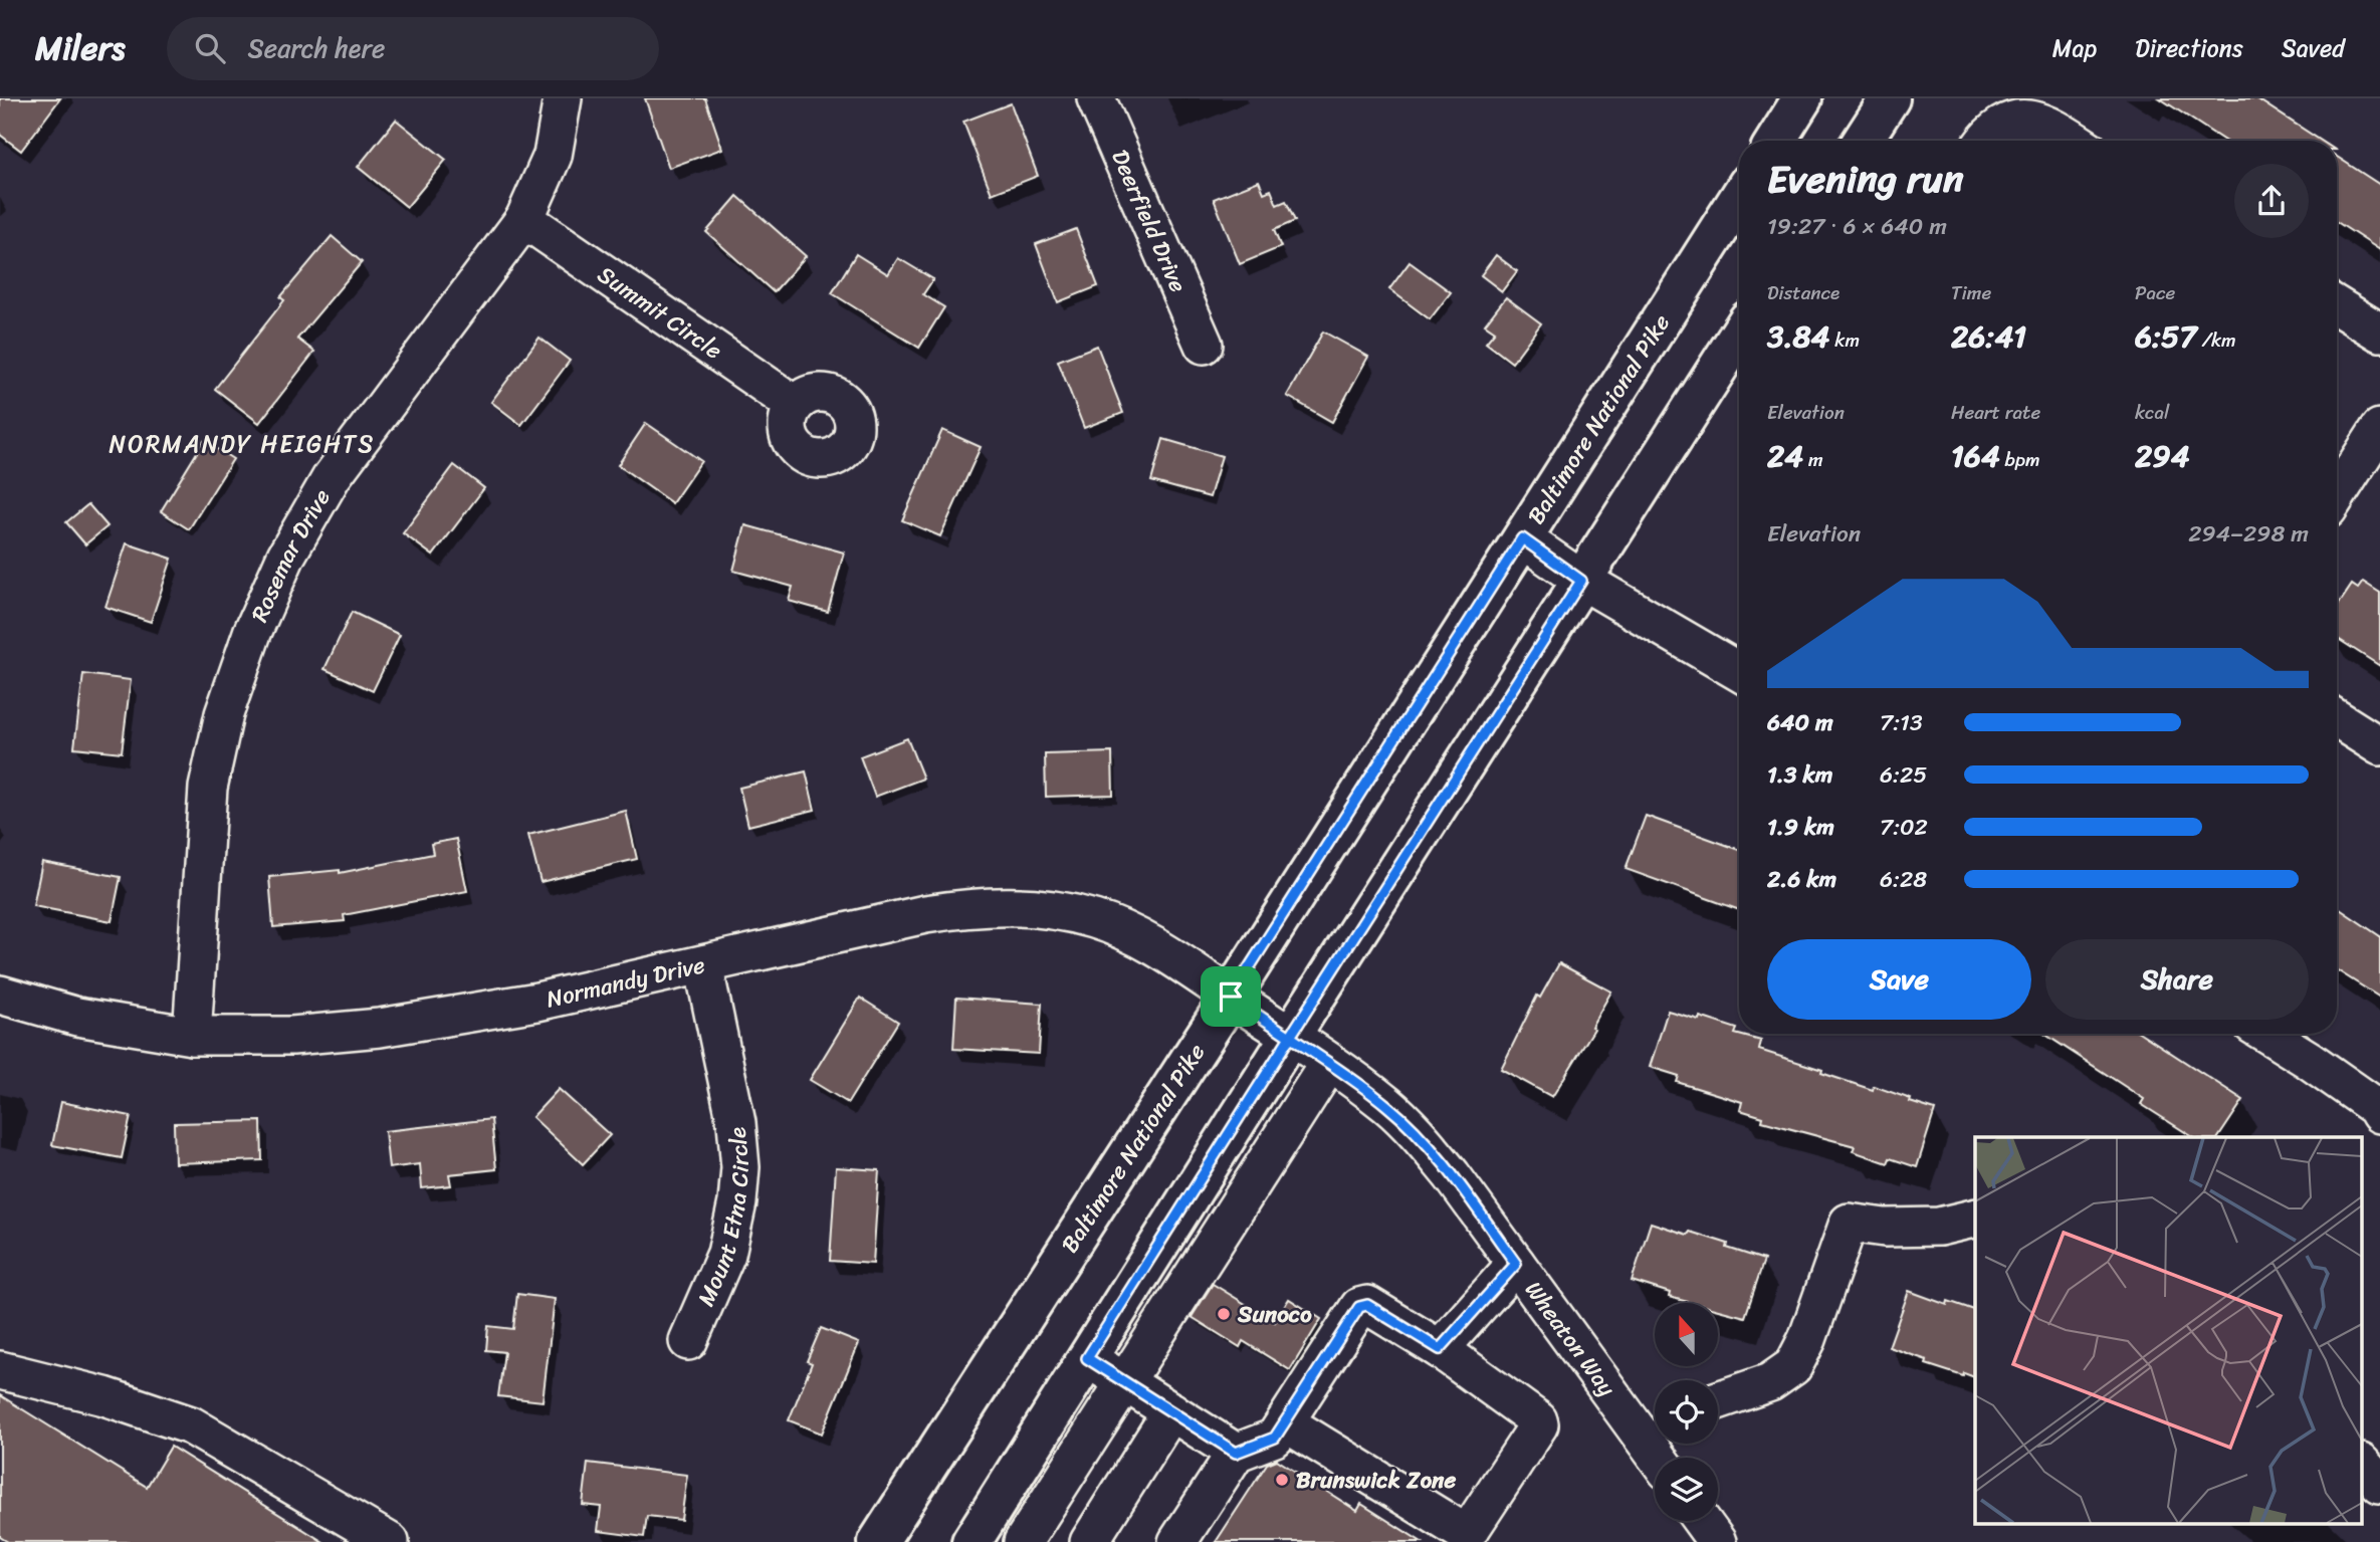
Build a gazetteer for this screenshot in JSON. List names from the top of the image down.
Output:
{
  "streets": {
    "main road": ["Baltimore National Pike"],
    "street": [
      "Deerfield Drive",
      "Summit Circle",
      "Rosemar Drive",
      "Normandy Drive",
      "Mount Etna Circle",
      "Wheaton Way"
    ]
  },
  "crossings": [
    ["Summit Circle", "Rosemar Drive"],
    ["Baltimore National Pike", "Normandy Drive"],
    ["Rosemar Drive", "Normandy Drive"],
    ["Normandy Drive", "Mount Etna Circle"],
    ["Normandy Drive", "Wheaton Way"]
  ],
  "districts": ["NORMANDY HEIGHTS"],
  "places": ["Sunoco", "Brunswick Zone"],
  "north": "top",
  "page": {
    "header": "Milers",
    "search": "Search here",
    "nav": ["Map", "Directions", "Saved"],
    "heading": ["Evening run", "19:27 · 6 × 640 m"],
    "stats": [
      ["Distance", "3.84 km"],
      ["Time", "26:41"],
      ["Pace", "6:57 /km"],
      ["Elevation", "24 m"],
      ["Heart rate", "164 bpm"],
      ["kcal", "294"]
    ],
    "chart": ["Elevation", "294–298 m"],
    "list": [
      {
        "name": "640 m",
        "note": "7:13"
      },
      {
        "name": "1.3 km",
        "note": "6:25"
      },
      {
        "name": "1.9 km",
        "note": "7:02"
      },
      {
        "name": "2.6 km",
        "note": "6:28"
      }
    ],
    "buttons": ["Save", "Share"]
  }
}
